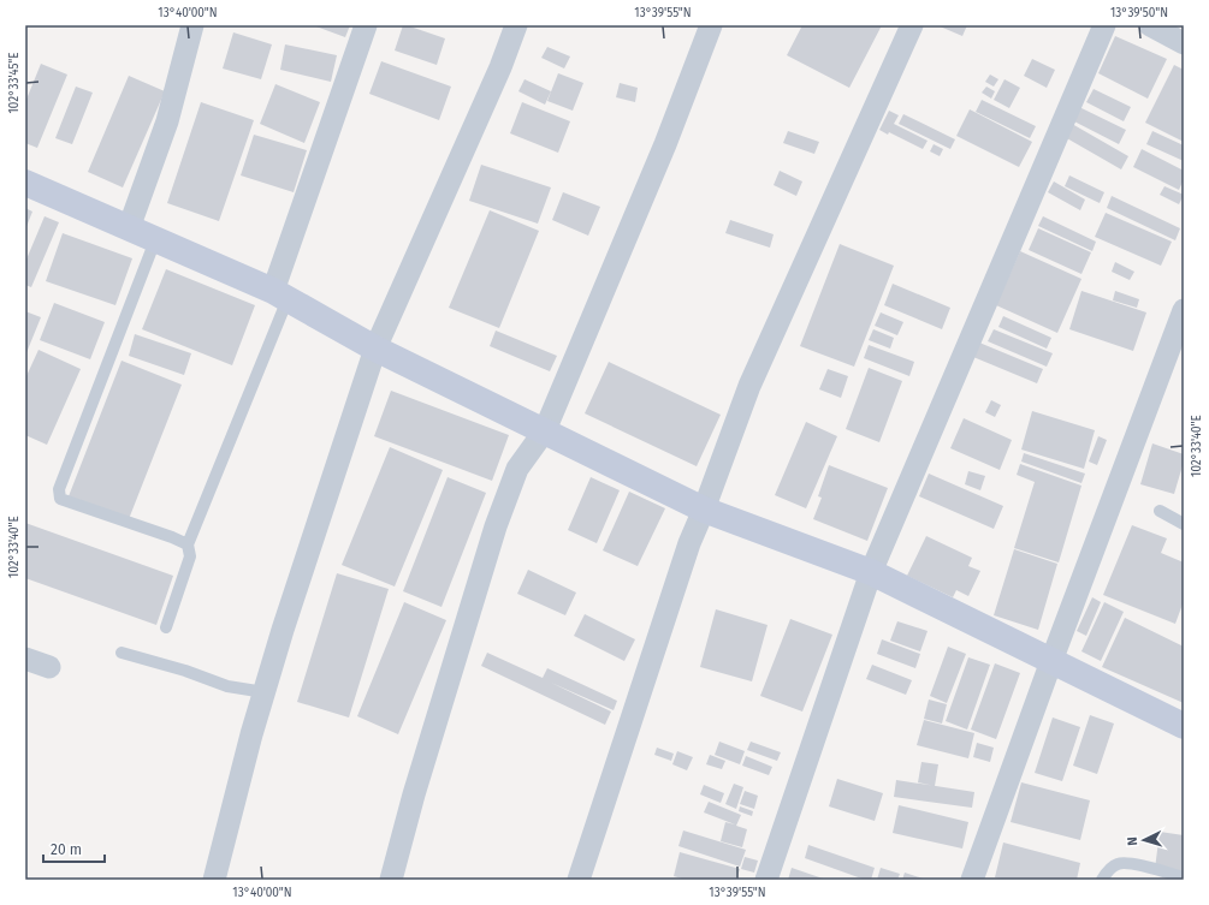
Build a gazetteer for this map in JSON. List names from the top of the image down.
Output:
{
  "scale_bar": "20 m",
  "north": "left",
  "coordinates": [
    "13°40'00\"N",
    "13°39'55\"N",
    "13°39'50\"N",
    "102°33'45\"E",
    "102°33'40\"E"
  ]
}
